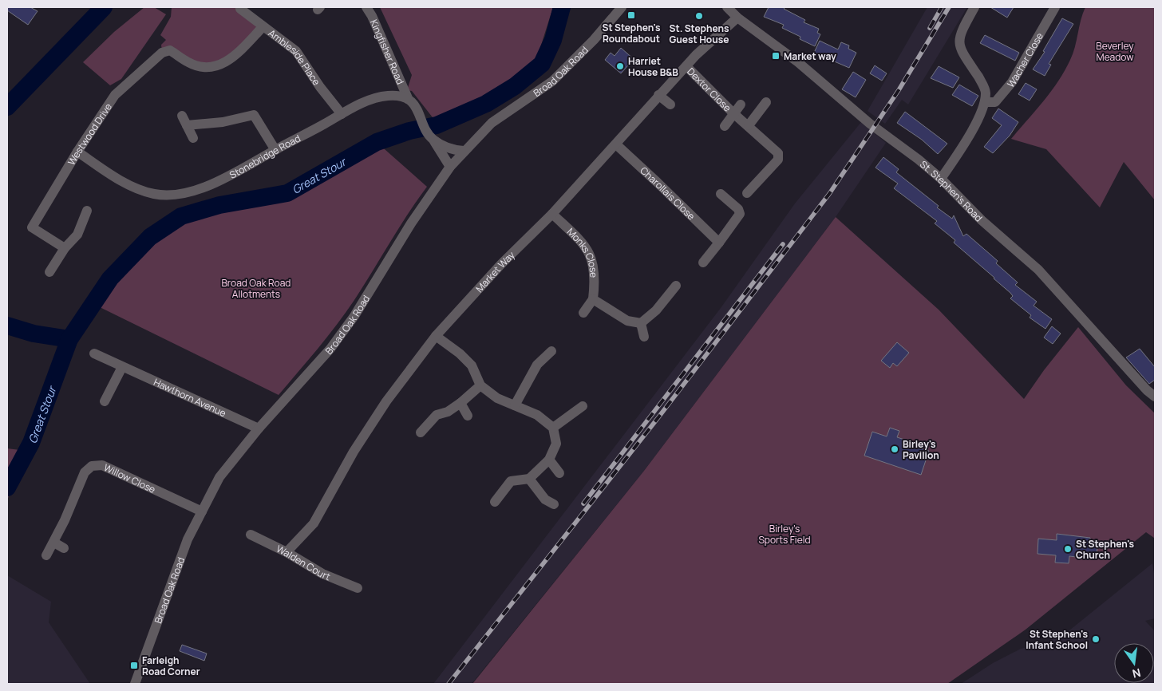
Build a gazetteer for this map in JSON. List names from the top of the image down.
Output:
{
  "streets": {
    "street": [
      "Kingfisher Road",
      "Ambleside Place",
      "Wacher Close",
      "Broad Oak Road",
      "Dextor Close",
      "Westwood Drive",
      "Stonebridge Road",
      "St. Stephen's Road",
      "Charollais Close",
      "Monks Close",
      "Market Way",
      "Hawthorn Avenue",
      "Willow Close",
      "Walden Court"
    ]
  },
  "crossings": [
    ["Kingfisher Road", "Stonebridge Road"],
    ["Ambleside Place", "Westwood Drive"],
    ["Ambleside Place", "Stonebridge Road"],
    ["Broad Oak Road", "Hawthorn Avenue"],
    ["Broad Oak Road", "Willow Close"],
    ["Dextor Close", "Market Way"],
    ["Westwood Drive", "Stonebridge Road"],
    ["St. Stephen's Road", "Market Way"],
    ["Charollais Close", "Market Way"],
    ["Monks Close", "Market Way"],
    ["Market Way", "Walden Court"]
  ],
  "water": ["Great Stour"],
  "parks": ["Beverley Meadow", "Broad Oak Road Allotments", "Birley's Sports Field"],
  "places": {
    "transit": ["St Stephen's Roundabout", "Market way", "Farleigh Road Corner"],
    "other": [
      "St. Stephens Guest House",
      "Harriet House B&B",
      "Birley's Pavilion",
      "St Stephen's Church",
      "St Stephen's Infant School"
    ]
  },
  "north": "bottom"
}
